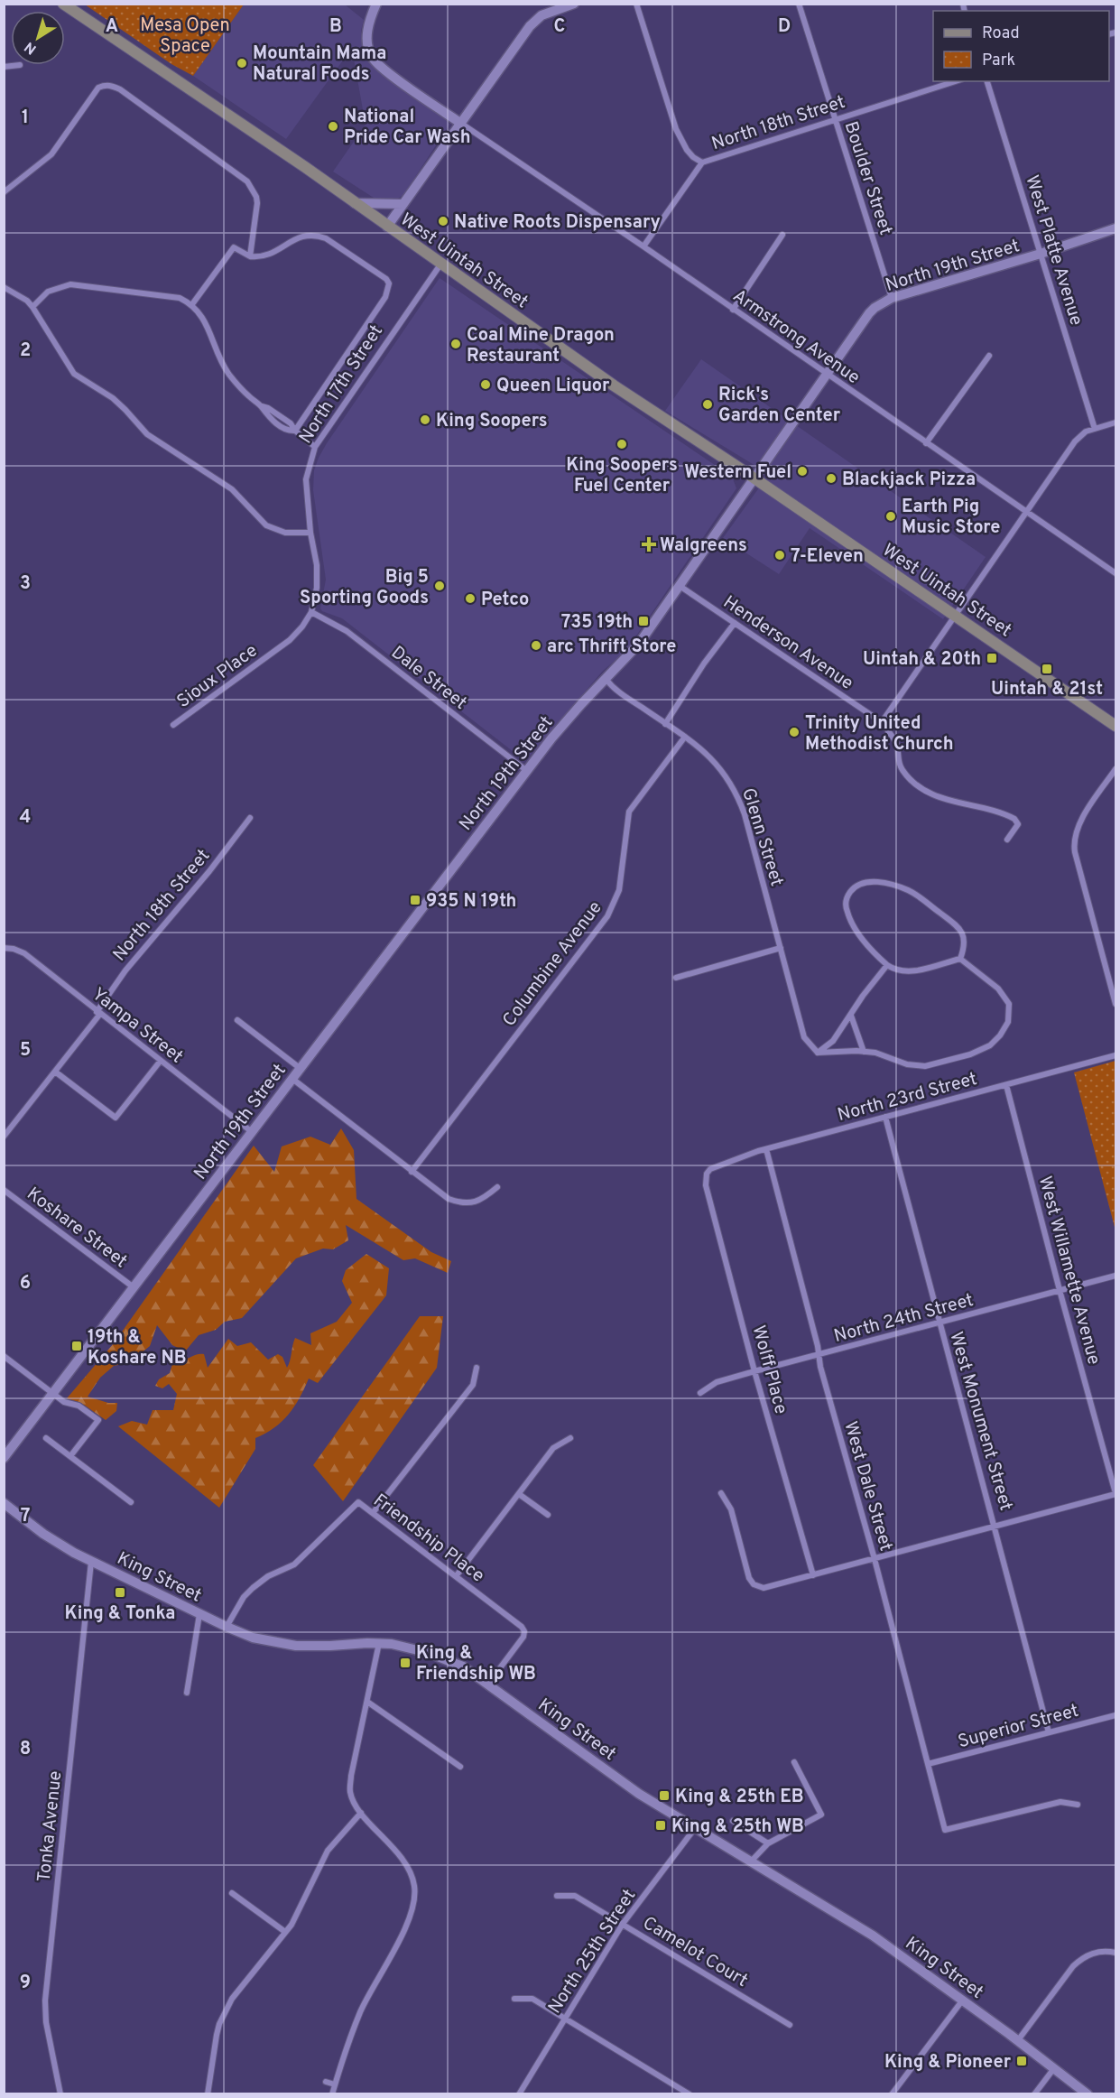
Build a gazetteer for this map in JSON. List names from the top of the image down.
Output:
{
  "streets": {
    "main road": ["West Uintah Street"],
    "street": [
      "North 18th Street",
      "Boulder Street",
      "West Platte Avenue",
      "North 19th Street",
      "Armstrong Avenue",
      "North 17th Street",
      "Henderson Avenue",
      "Sioux Place",
      "Dale Street",
      "Glenn Street",
      "Columbine Avenue",
      "Yampa Street",
      "North 23rd Street",
      "Koshare Street",
      "West Willamette Avenue",
      "North 24th Street",
      "Wolff Place",
      "West Monument Street",
      "West Dale Street",
      "Friendship Place",
      "King Street",
      "Superior Street",
      "Tonka Avenue",
      "North 25th Street",
      "Camelot Court"
    ]
  },
  "crossings": [
    ["North 18th Street", "Boulder Street"],
    ["North 18th Street", "Armstrong Avenue"],
    ["North 18th Street", "Yampa Street"],
    ["Boulder Street", "North 19th Street"],
    ["West Platte Avenue", "North 19th Street"],
    ["West Uintah Street", "North 19th Street"],
    ["West Uintah Street", "North 17th Street"],
    ["North 19th Street", "Armstrong Avenue"],
    ["North 19th Street", "Henderson Avenue"],
    ["North 19th Street", "Dale Street"],
    ["North 19th Street", "Glenn Street"],
    ["North 19th Street", "Yampa Street"],
    ["North 19th Street", "Koshare Street"],
    ["North 17th Street", "Sioux Place"],
    ["North 17th Street", "Dale Street"],
    ["Glenn Street", "Columbine Avenue"],
    ["North 23rd Street", "West Willamette Avenue"],
    ["North 23rd Street", "Wolff Place"],
    ["North 23rd Street", "West Monument Street"],
    ["North 23rd Street", "West Dale Street"],
    ["West Willamette Avenue", "North 24th Street"],
    ["North 24th Street", "Wolff Place"],
    ["North 24th Street", "West Monument Street"],
    ["North 24th Street", "West Dale Street"],
    ["West Monument Street", "Superior Street"],
    ["West Dale Street", "Superior Street"],
    ["Friendship Place", "King Street"],
    ["King Street", "Tonka Avenue"],
    ["King Street", "North 25th Street"],
    ["North 25th Street", "Camelot Court"]
  ],
  "parks": ["Mesa Open Space"],
  "places": {
    "other": [
      "Mountain Mama Natural Foods",
      "National Pride Car Wash",
      "Native Roots Dispensary",
      "Coal Mine Dragon Restaurant",
      "Queen Liquor",
      "Rick's Garden Center",
      "King Soopers",
      "King Soopers Fuel Center",
      "Western Fuel",
      "Blackjack Pizza",
      "Earth Pig Music Store",
      "7-Eleven",
      "Big 5 Sporting Goods",
      "Petco",
      "arc Thrift Store",
      "Trinity United Methodist Church"
    ],
    "health": ["Walgreens"],
    "transit": [
      "735 19th",
      "Uintah & 20th",
      "Uintah & 21st",
      "935 N 19th",
      "19th & Koshare NB",
      "King & Tonka",
      "King & Friendship WB",
      "King & 25th EB",
      "King & 25th WB",
      "King & Pioneer"
    ]
  },
  "legend": ["Road", "Park"],
  "north": "bottom left",
  "grid": {
    "columns": [
      "A",
      "B",
      "C",
      "D"
    ],
    "rows": [
      "1",
      "2",
      "3",
      "4",
      "5",
      "6",
      "7",
      "8",
      "9"
    ]
  }
}
